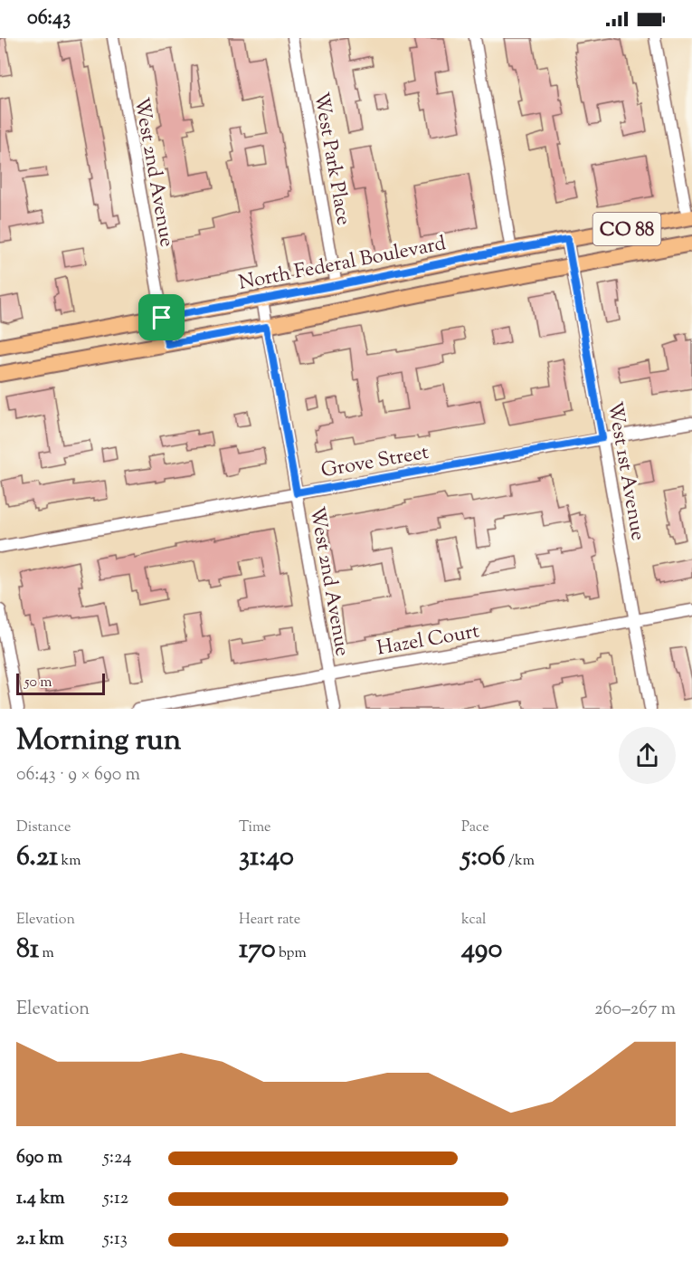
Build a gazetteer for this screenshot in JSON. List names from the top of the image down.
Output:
{
  "streets": {
    "main road": ["CO 88", "North Federal Boulevard"],
    "street": [
      "West Park Place",
      "West 2nd Avenue",
      "Grove Street",
      "West 1st Avenue",
      "Hazel Court"
    ]
  },
  "crossings": [
    ["West Park Place", "North Federal Boulevard"],
    ["West 2nd Avenue", "CO 88"],
    ["West 2nd Avenue", "North Federal Boulevard"],
    ["West 2nd Avenue", "Grove Street"],
    ["West 2nd Avenue", "Hazel Court"],
    ["CO 88", "West 1st Avenue"],
    ["North Federal Boulevard", "West 1st Avenue"],
    ["Grove Street", "West 1st Avenue"],
    ["West 1st Avenue", "Hazel Court"]
  ],
  "scale_bar": "50 m",
  "page": {
    "status": "06:43",
    "scale": "50 m",
    "heading": ["Morning run", "06:43 · 9 × 690 m"],
    "stats": [
      ["Distance", "6.21 km"],
      ["Time", "31:40"],
      ["Pace", "5:06 /km"],
      ["Elevation", "81 m"],
      ["Heart rate", "170 bpm"],
      ["kcal", "490"]
    ],
    "chart": ["Elevation", "260–267 m"],
    "list": [
      {
        "name": "690 m",
        "note": "5:24"
      },
      {
        "name": "1.4 km",
        "note": "5:12"
      },
      {
        "name": "2.1 km",
        "note": "5:13"
      }
    ]
  }
}
